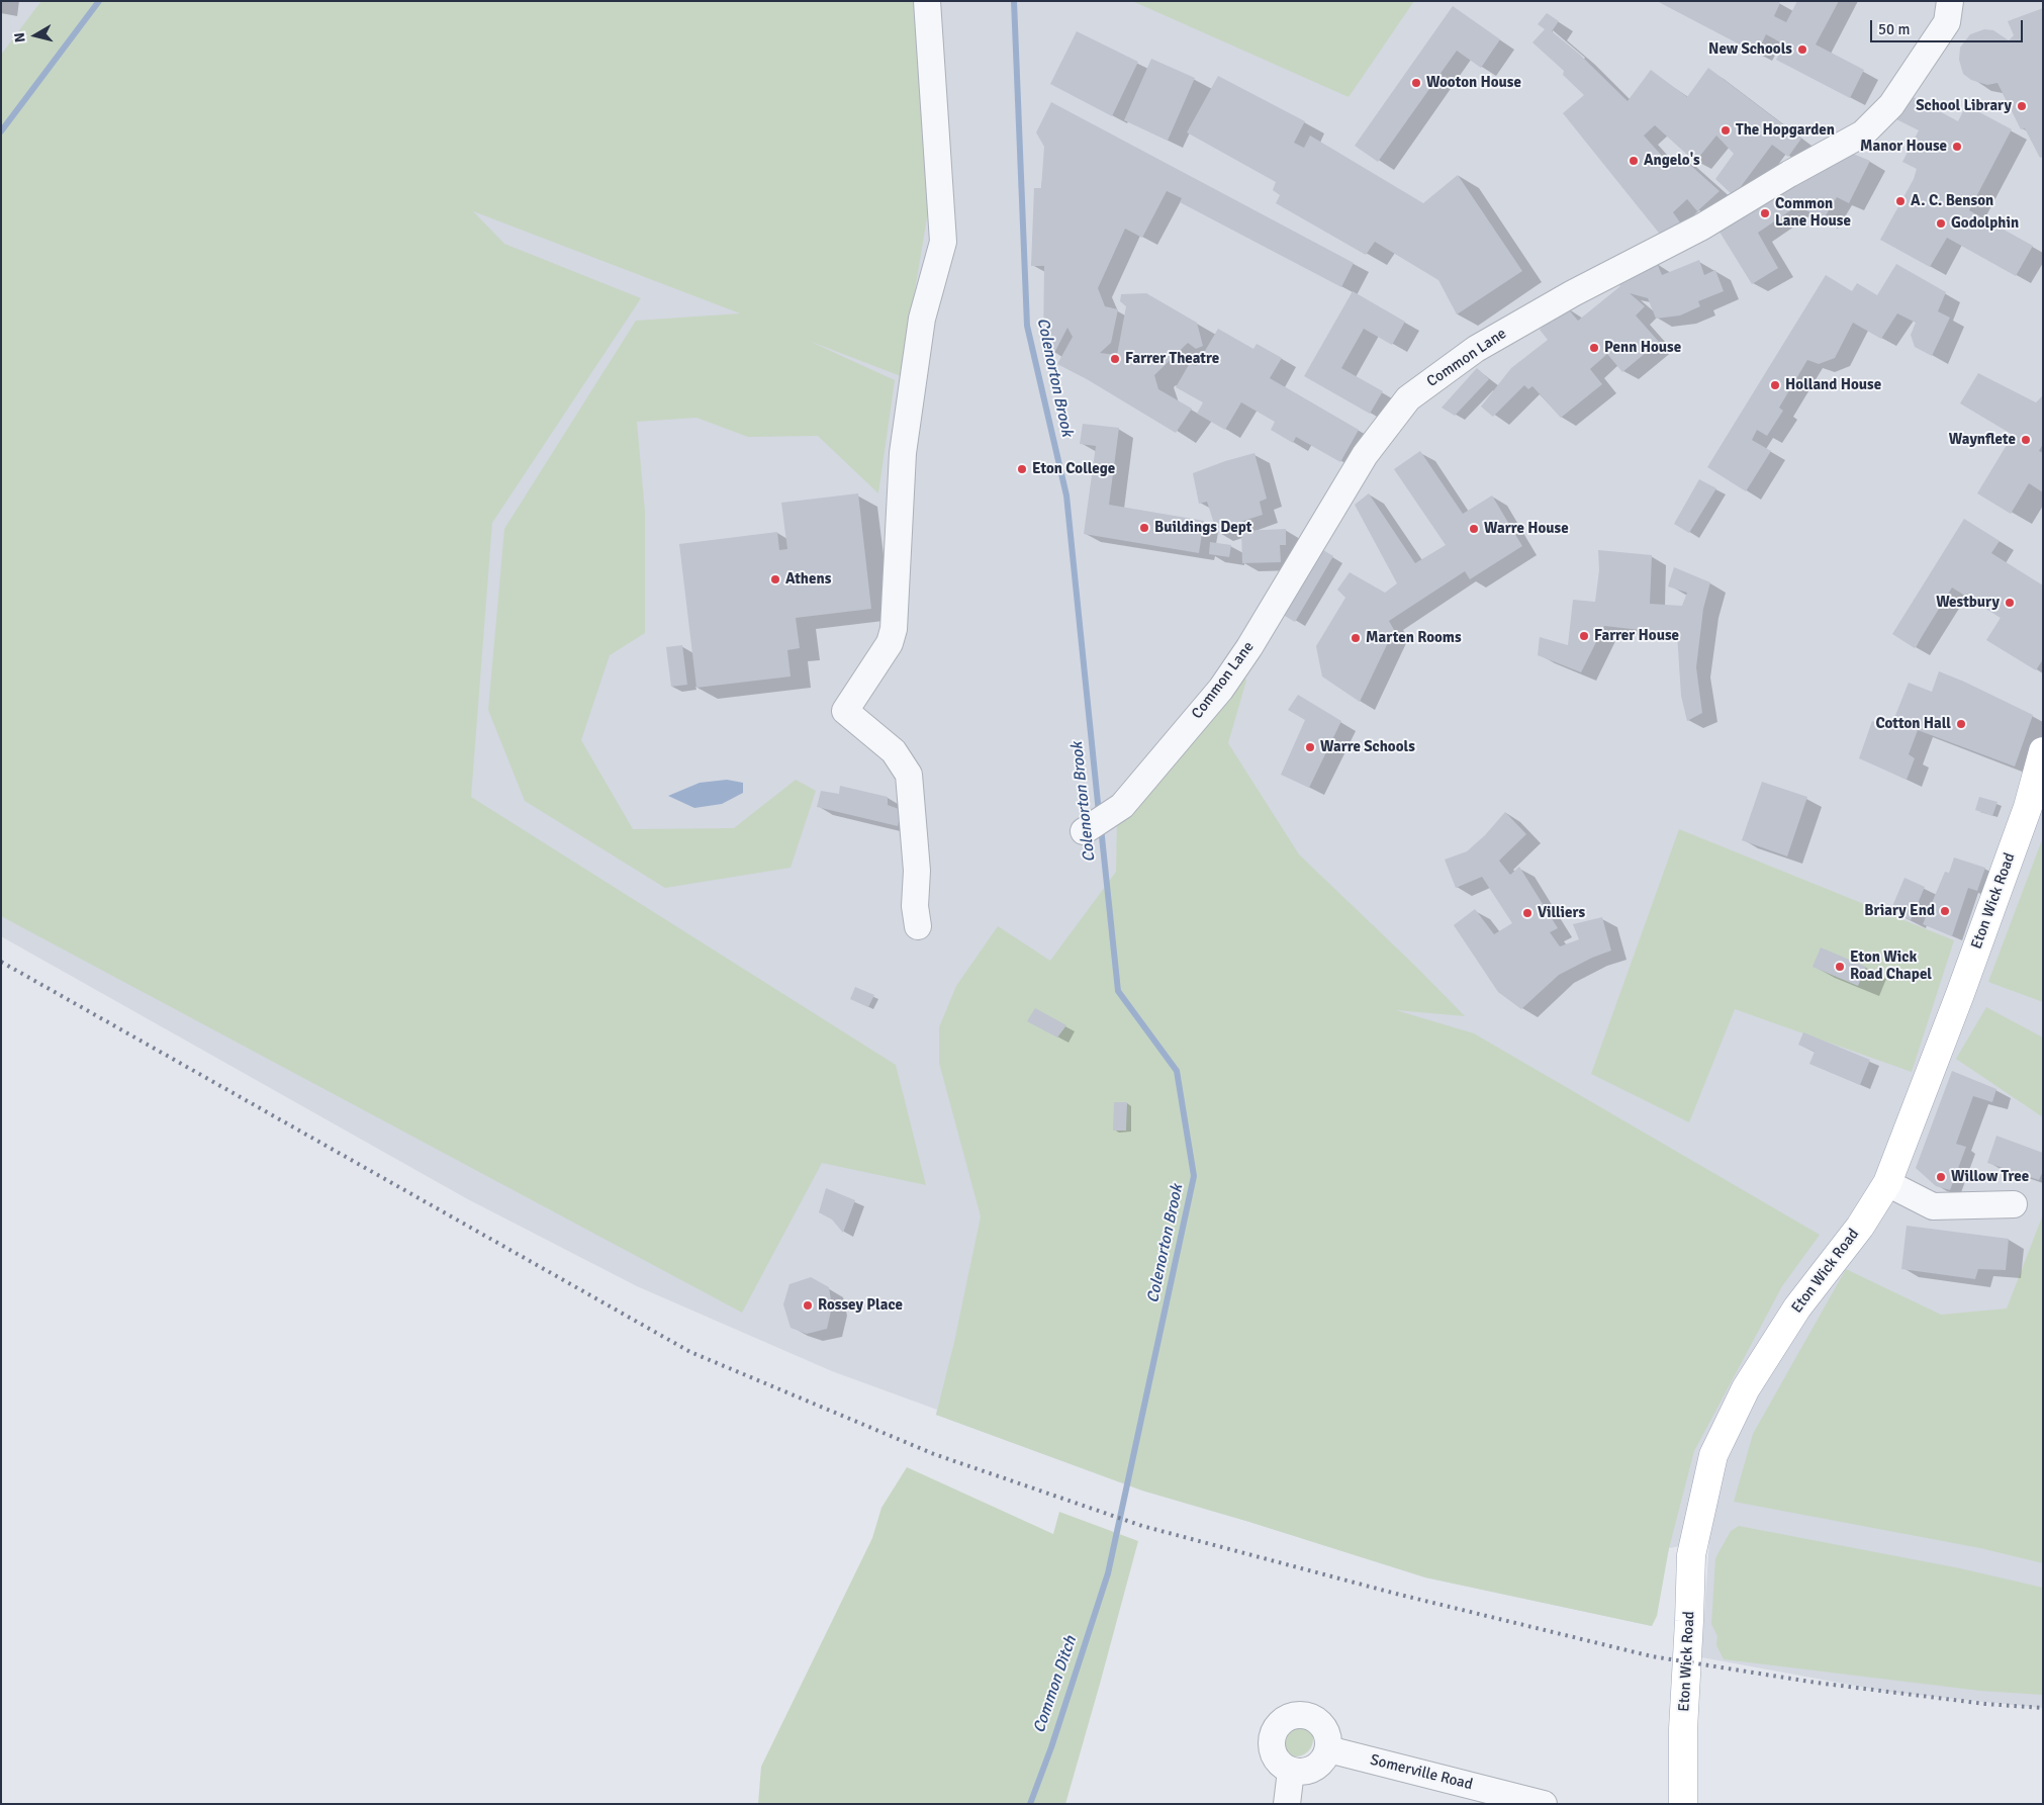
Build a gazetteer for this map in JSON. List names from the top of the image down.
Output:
{
  "streets": {
    "main road": ["Eton Wick Road"],
    "street": ["Common Lane", "Somerville Road"]
  },
  "water": ["Colenorton Brook", "Common Ditch"],
  "places": [
    "New Schools",
    "Wooton House",
    "School Library",
    "The Hopgarden",
    "Manor House",
    "Angelo's",
    "A. C. Benson",
    "Common Lane House",
    "Godolphin",
    "Penn House",
    "Farrer Theatre",
    "Holland House",
    "Waynflete",
    "Eton College",
    "Buildings Dept",
    "Warre House",
    "Athens",
    "Westbury",
    "Farrer House",
    "Marten Rooms",
    "Cotton Hall",
    "Warre Schools",
    "Briary End",
    "Villiers",
    "Eton Wick Road Chapel",
    "Willow Tree",
    "Rossey Place"
  ],
  "scale_bar": "50 m",
  "north": "left"
}
